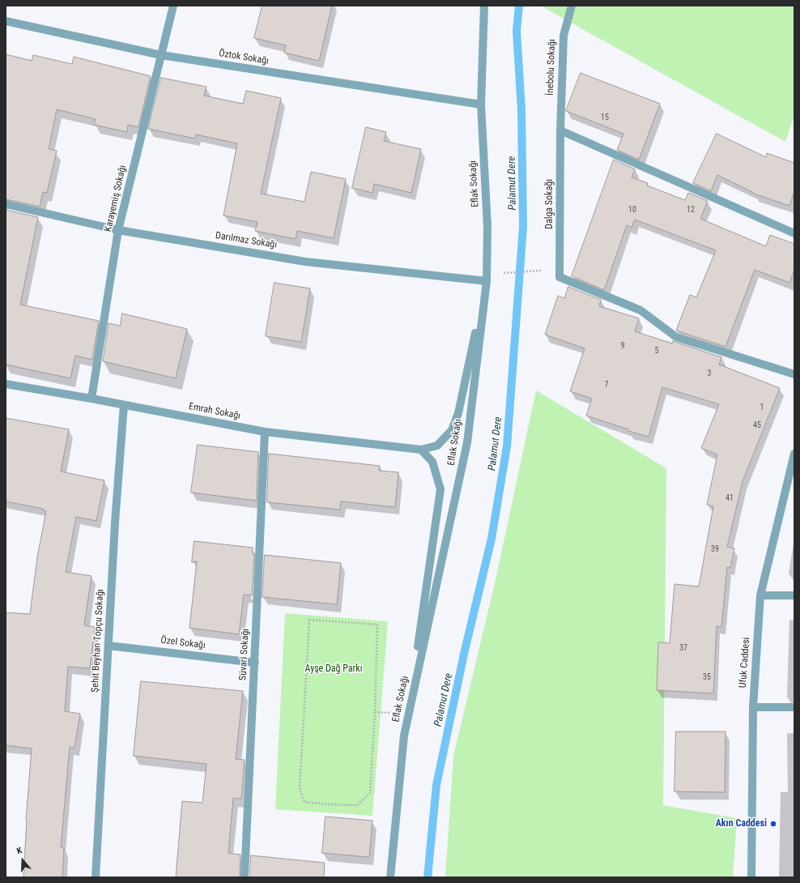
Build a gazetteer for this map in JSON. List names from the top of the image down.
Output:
{
  "streets": {
    "street": [
      "Öztok Sokağı",
      "İnebolu Sokağı",
      "Eflak Sokağı",
      "Karayemiş Sokağı",
      "Dalga Sokağı",
      "Darılmaz Sokağı",
      "Emrah Sokağı",
      "Şehit Beyhan Topçu Sokağı",
      "Özel Sokağı",
      "Süvari Sokağı",
      "Ufuk Caddesi"
    ]
  },
  "crossings": [
    ["Öztok Sokağı", "Eflak Sokağı"],
    ["Öztok Sokağı", "Karayemiş Sokağı"],
    ["İnebolu Sokağı", "Dalga Sokağı"],
    ["Eflak Sokağı", "Darılmaz Sokağı"],
    ["Karayemiş Sokağı", "Darılmaz Sokağı"],
    ["Karayemiş Sokağı", "Emrah Sokağı"],
    ["Emrah Sokağı", "Şehit Beyhan Topçu Sokağı"],
    ["Emrah Sokağı", "Süvari Sokağı"],
    ["Şehit Beyhan Topçu Sokağı", "Özel Sokağı"],
    ["Özel Sokağı", "Süvari Sokağı"]
  ],
  "water": ["Palamut Dere"],
  "parks": ["Ayşe Dağ Parkı"],
  "places": ["Akın Caddesi"],
  "house_numbers": [
    "15",
    "10",
    "12",
    "9",
    "5",
    "3",
    "7",
    "1",
    "45",
    "41",
    "39",
    "37",
    "35"
  ],
  "north": "top"
}
